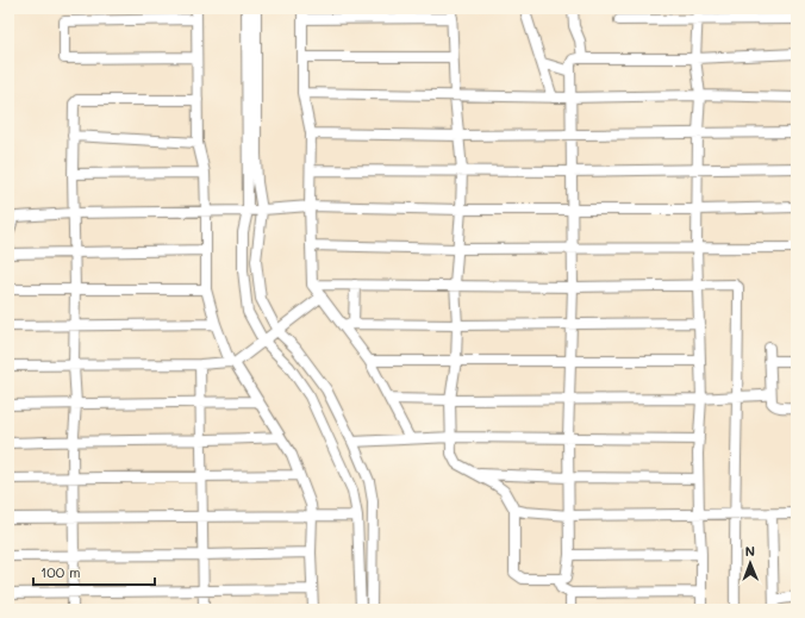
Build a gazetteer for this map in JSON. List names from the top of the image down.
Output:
{
  "scale_bar": "100 m",
  "north": "top"
}
